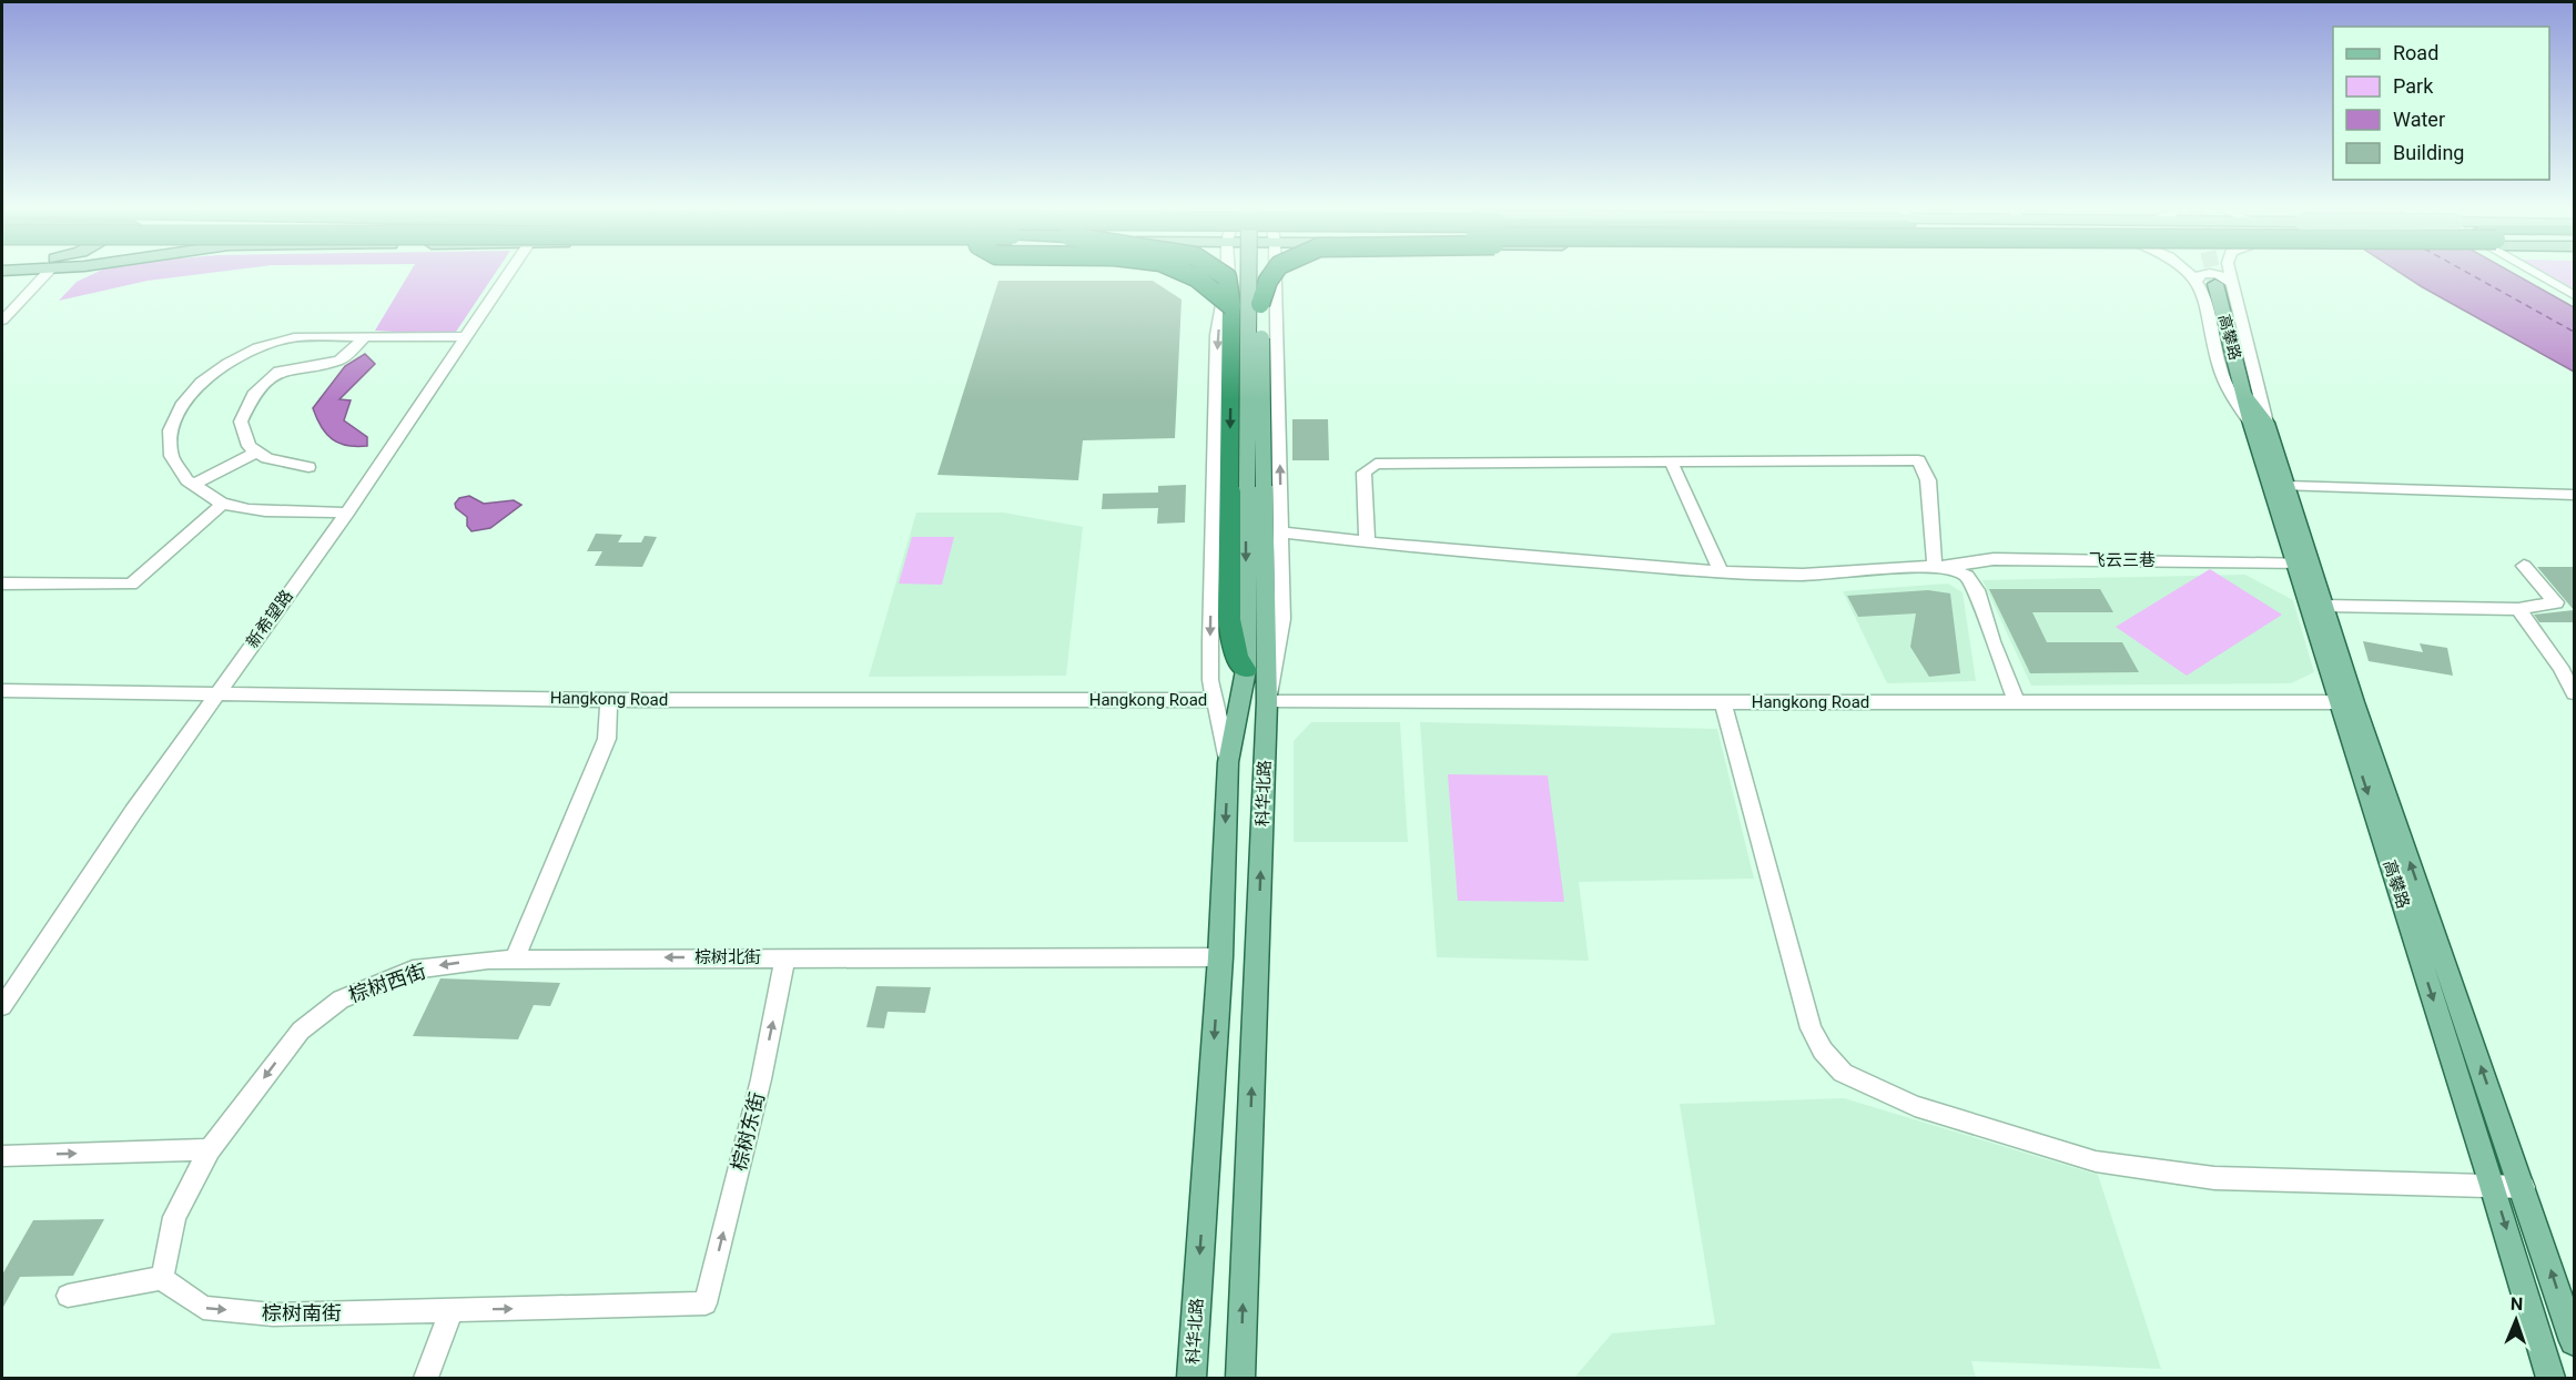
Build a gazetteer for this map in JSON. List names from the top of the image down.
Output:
{
  "streets": {
    "main road": ["高攀路", "科华北路"],
    "street": [
      "飞云三巷",
      "新希望路",
      "Hangkong Road",
      "棕树北街",
      "棕树西街",
      "棕树东街",
      "棕树南街"
    ]
  },
  "crossings": [
    ["高攀路", "飞云三巷"],
    ["高攀路", "Hangkong Road"],
    ["新希望路", "Hangkong Road"],
    ["Hangkong Road", "科华北路"],
    ["科华北路", "棕树北街"],
    ["棕树北街", "棕树西街"],
    ["棕树北街", "棕树东街"],
    ["棕树西街", "棕树南街"],
    ["棕树东街", "棕树南街"]
  ],
  "one_way": [
    "棕树北街",
    "棕树西街",
    "棕树东街",
    "棕树南街"
  ],
  "legend": [
    "Road",
    "Park",
    "Water",
    "Building"
  ],
  "north": "top"
}
